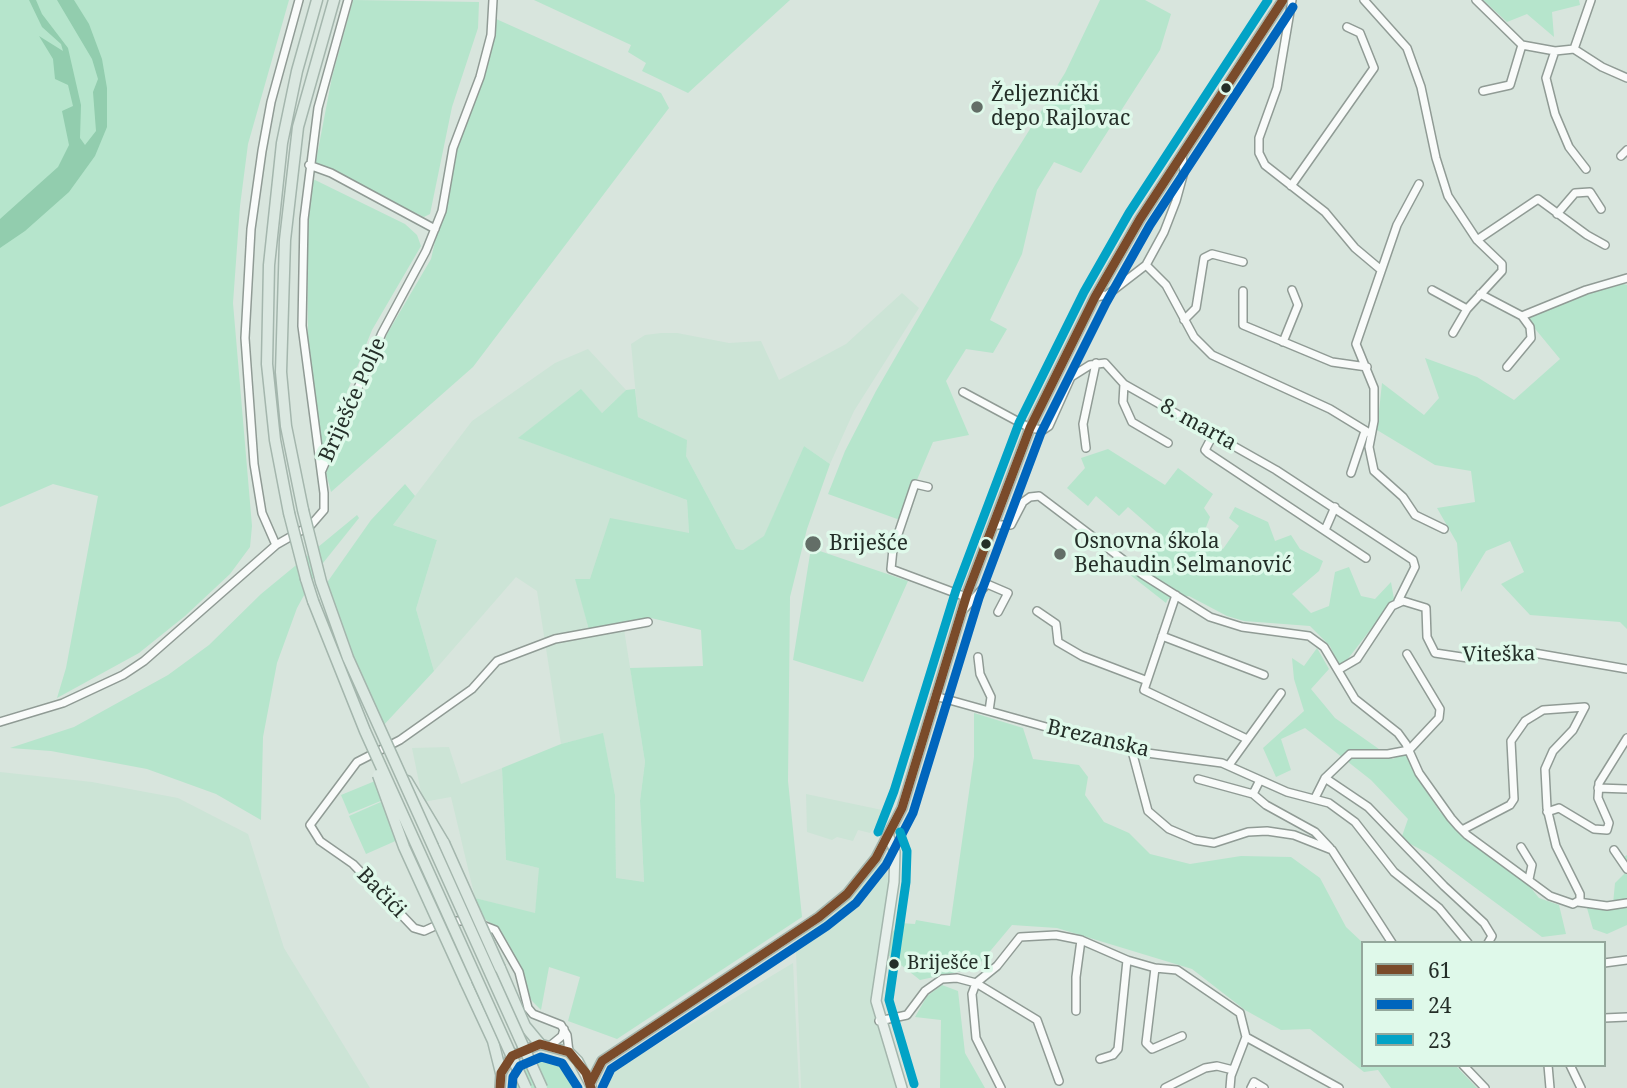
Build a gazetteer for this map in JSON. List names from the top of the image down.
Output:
{
  "streets": {
    "street": [
      "Briješće Polje",
      "8. marta",
      "Viteška",
      "Brezanska",
      "Bačići"
    ]
  },
  "crossings": [
    ["8. marta", "Viteška"]
  ],
  "places": [
    "Željeznički depo Rajlovac",
    "Briješće",
    "Osnovna śkola Behaudin Selmanović",
    "Briješće I"
  ],
  "lines": ["transit line 61", "transit line 23", "transit line 24"],
  "legend": ["61", "24", "23"]
}
